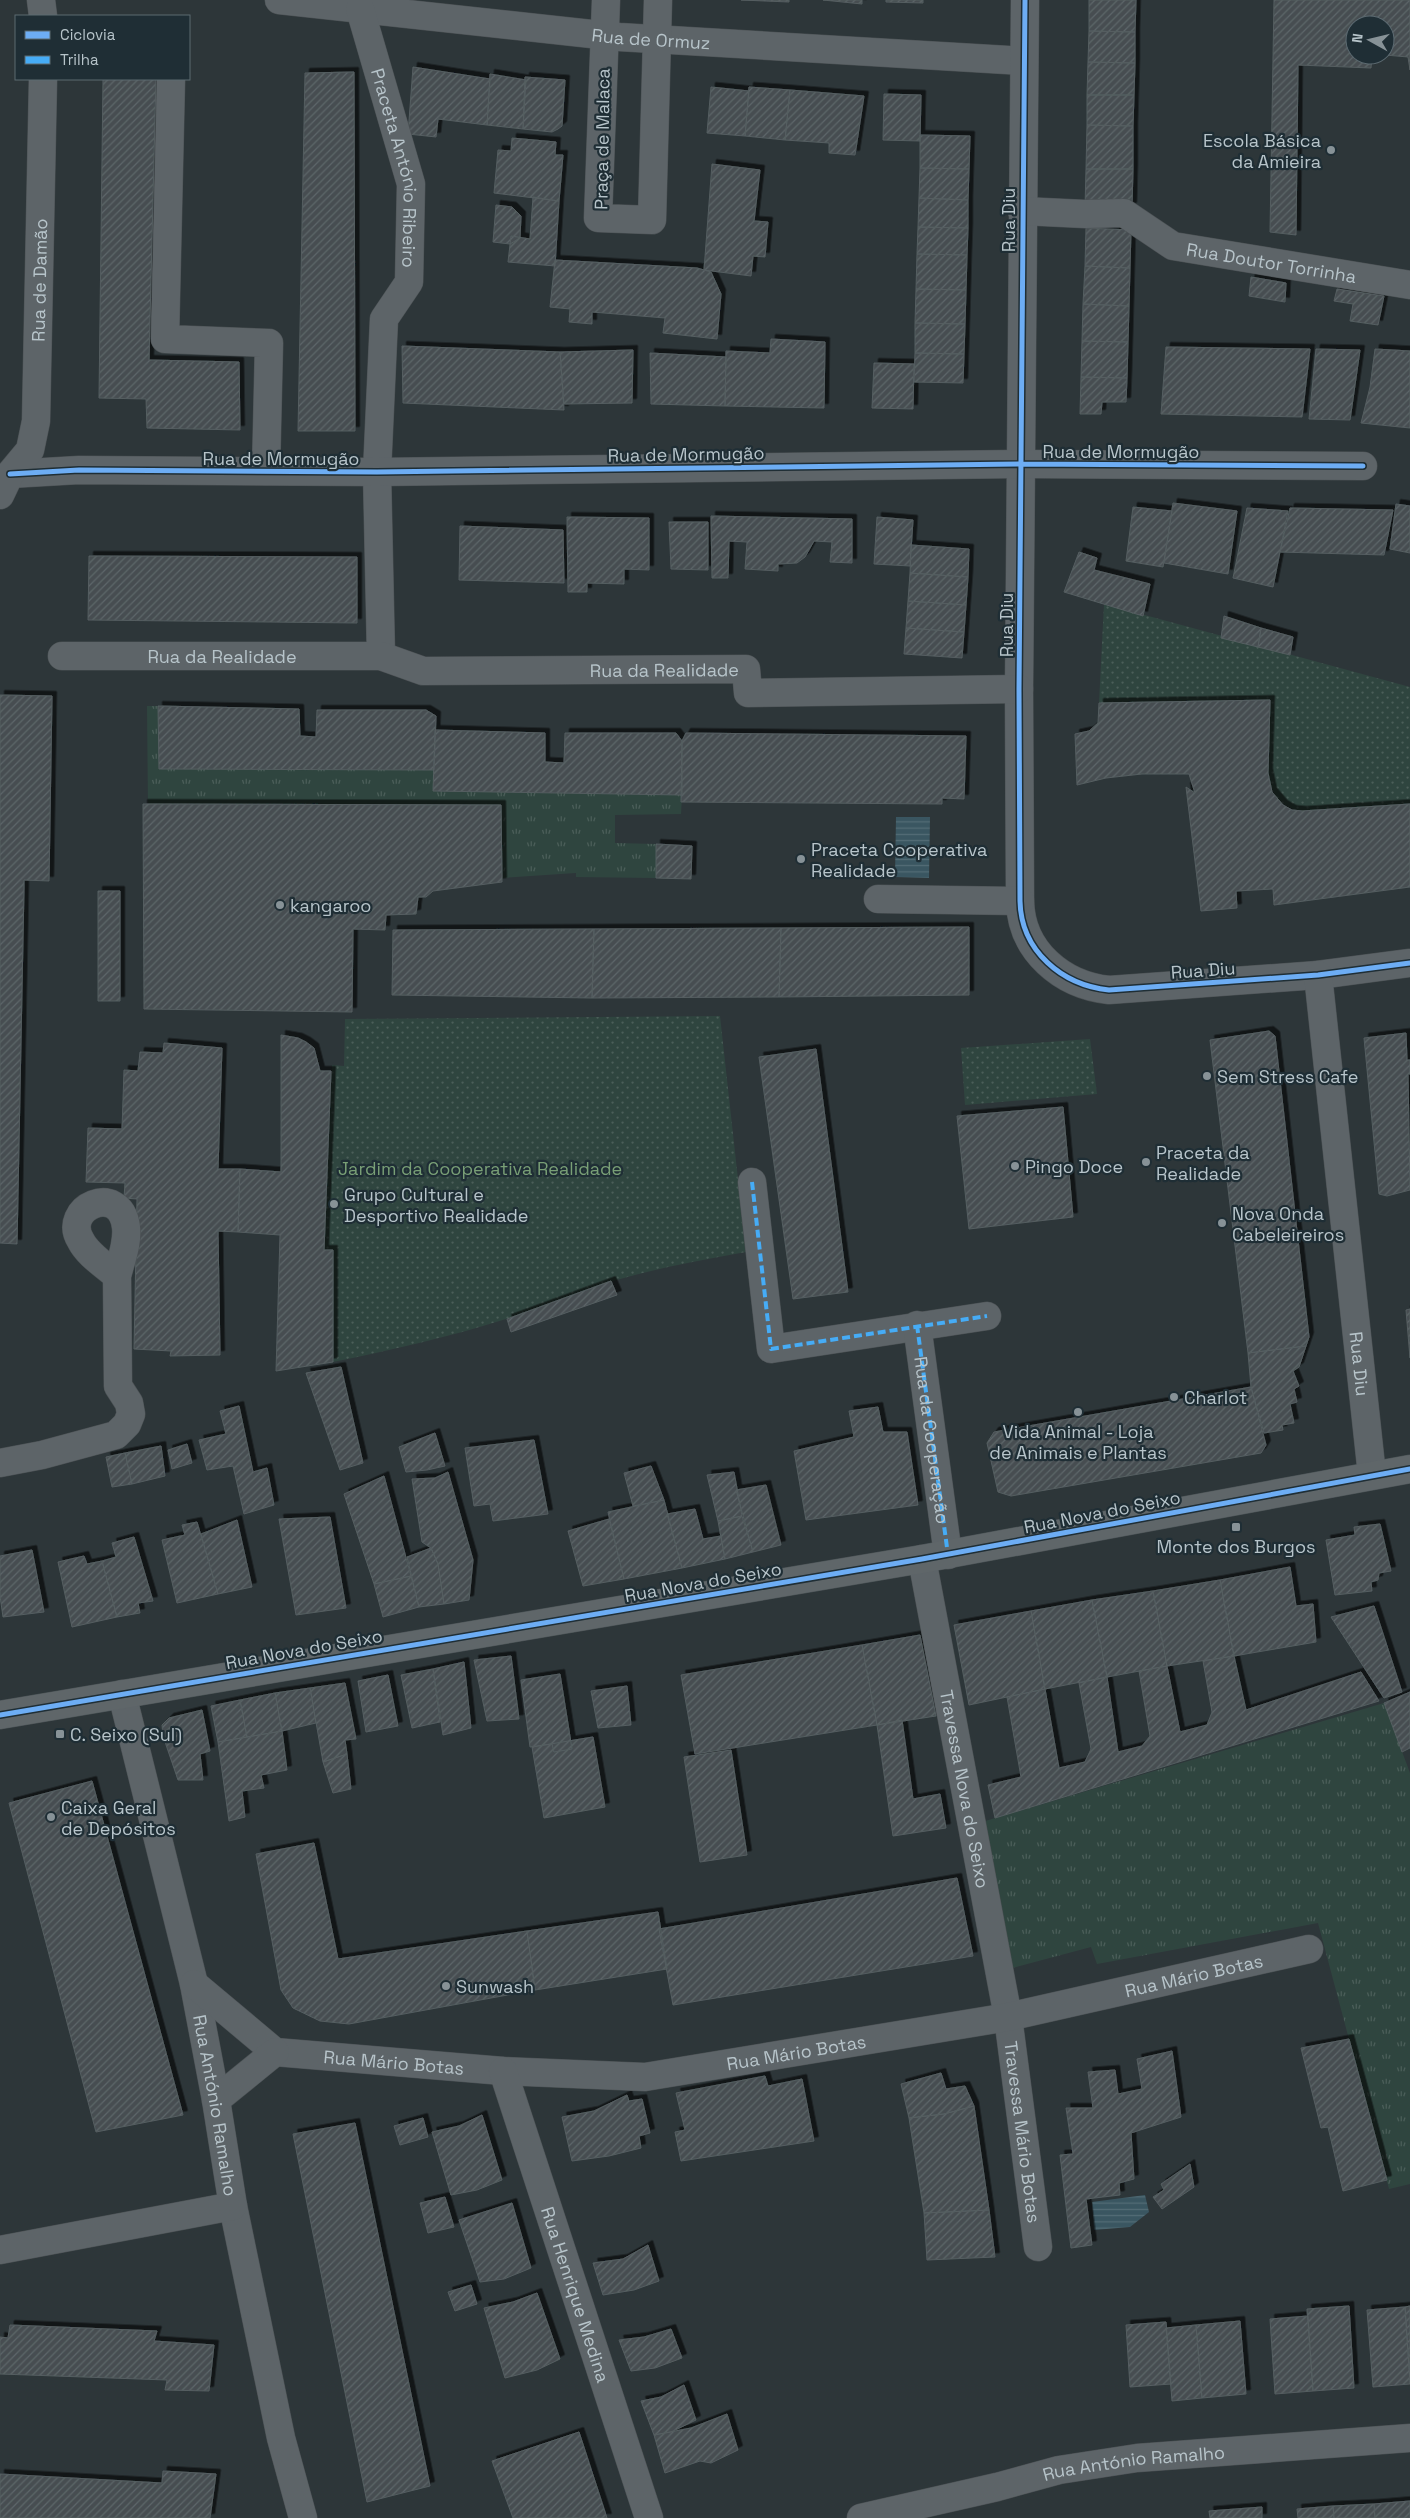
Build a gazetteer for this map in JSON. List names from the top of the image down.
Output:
{
  "streets": {
    "main road": ["Rua Nova do Seixo"],
    "street": [
      "Rua de Ormuz",
      "Praça de Malaca",
      "Praceta António Ribeiro",
      "Rua Diu",
      "Rua Doutor Torrinha",
      "Rua de Damão",
      "Rua de Mormugão",
      "Rua da Realidade",
      "Rua da Cooperação",
      "Travessa Nova do Seixo",
      "Rua Mário Botas",
      "Rua António Ramalho",
      "Travessa Mário Botas",
      "Rua Henrique Medina"
    ]
  },
  "crossings": [
    ["Rua de Ormuz", "Praça de Malaca"],
    ["Rua de Ormuz", "Praceta António Ribeiro"],
    ["Rua de Ormuz", "Rua Diu"],
    ["Praceta António Ribeiro", "Rua de Mormugão"],
    ["Rua Diu", "Rua Doutor Torrinha"],
    ["Rua Diu", "Rua de Mormugão"],
    ["Rua Diu", "Rua da Realidade"],
    ["Rua Diu", "Rua Nova do Seixo"],
    ["Rua de Damão", "Rua de Mormugão"],
    ["Rua da Cooperação", "Rua Nova do Seixo"],
    ["Rua da Cooperação", "Travessa Nova do Seixo"],
    ["Rua Nova do Seixo", "Travessa Nova do Seixo"],
    ["Rua Nova do Seixo", "Rua António Ramalho"],
    ["Travessa Nova do Seixo", "Rua Mário Botas"],
    ["Travessa Nova do Seixo", "Travessa Mário Botas"],
    ["Rua Mário Botas", "Travessa Mário Botas"],
    ["Rua Mário Botas", "Rua Henrique Medina"]
  ],
  "parks": ["Jardim da Cooperativa Realidade"],
  "places": {
    "other": [
      "Escola Básica da Amieira",
      "Praceta Cooperativa Realidade",
      "kangaroo",
      "Sem Stress Cafe",
      "Praceta da Realidade",
      "Pingo Doce",
      "Grupo Cultural e Desportivo Realidade",
      "Nova Onda Cabeleireiros",
      "Charlot",
      "Vida Animal - Loja de Animais e Plantas",
      "Caixa Geral de Depósitos",
      "Sunwash"
    ],
    "transit": ["Monte dos Burgos", "C. Seixo (Sul)"]
  },
  "legend": ["Ciclovia", "Trilha"],
  "north": "left"
}
